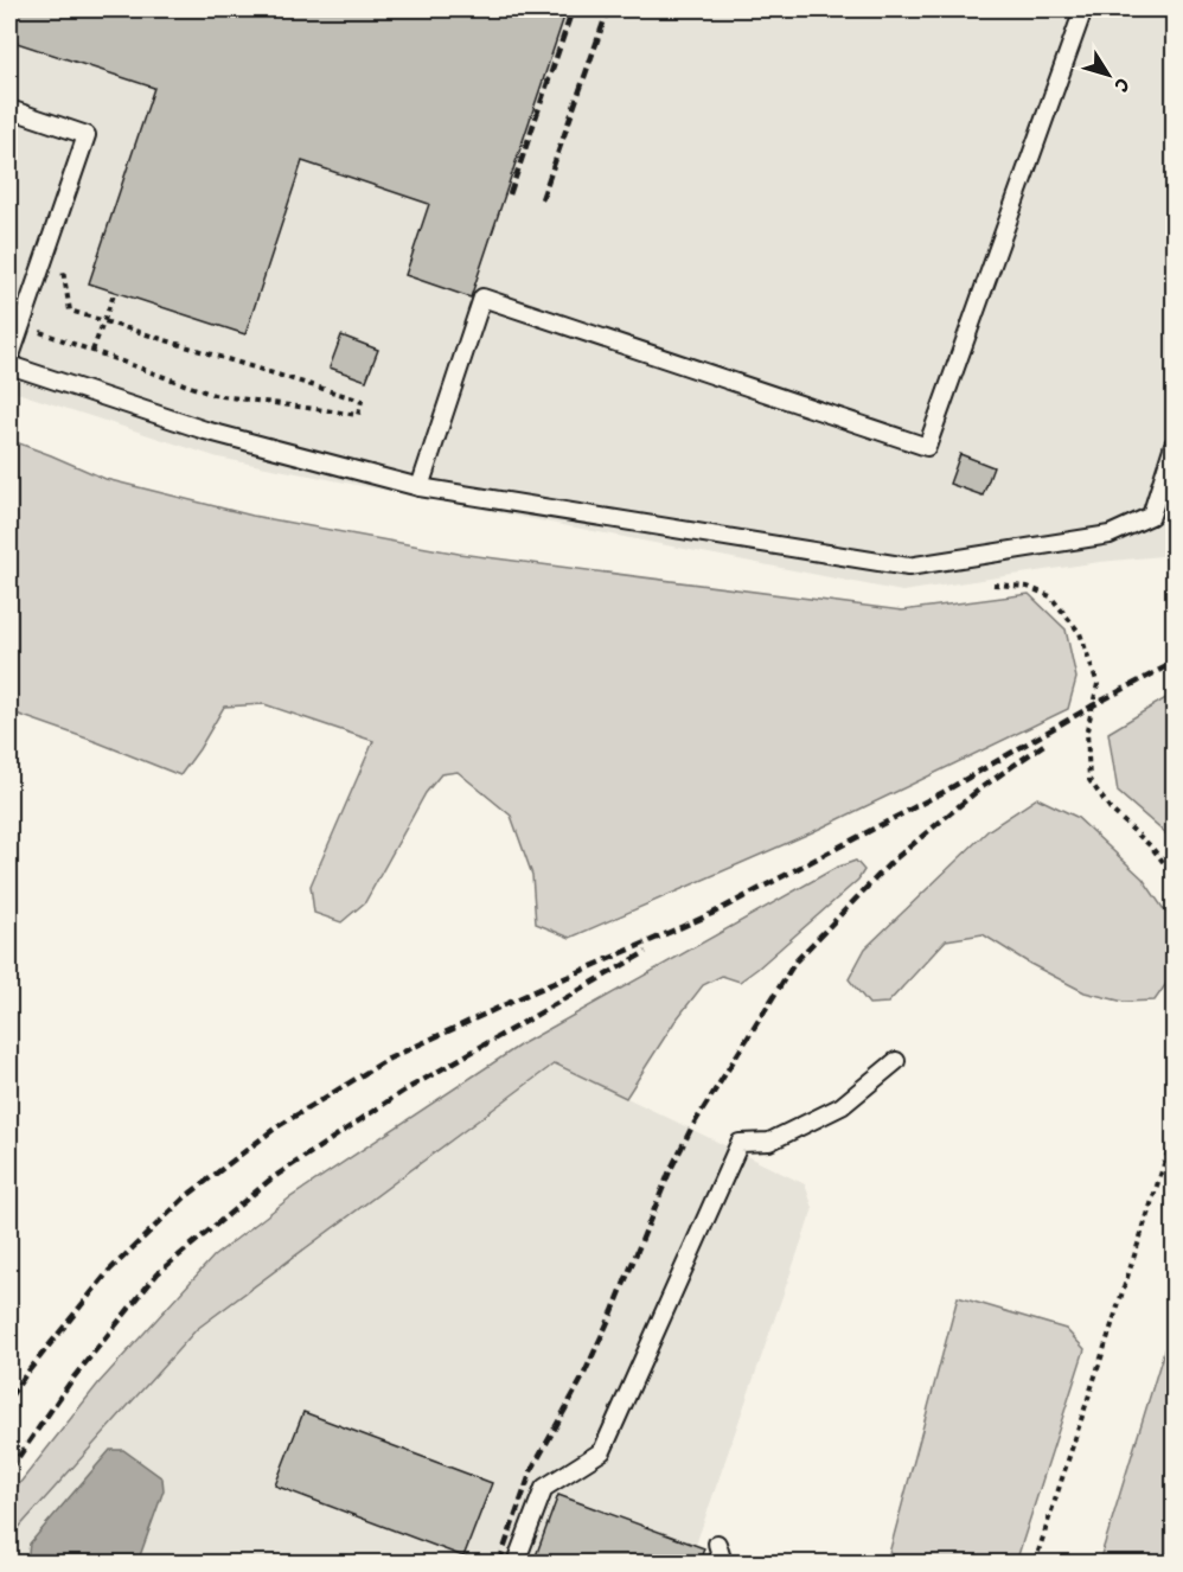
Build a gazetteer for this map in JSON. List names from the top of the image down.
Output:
{
  "north": "bottom right"
}
